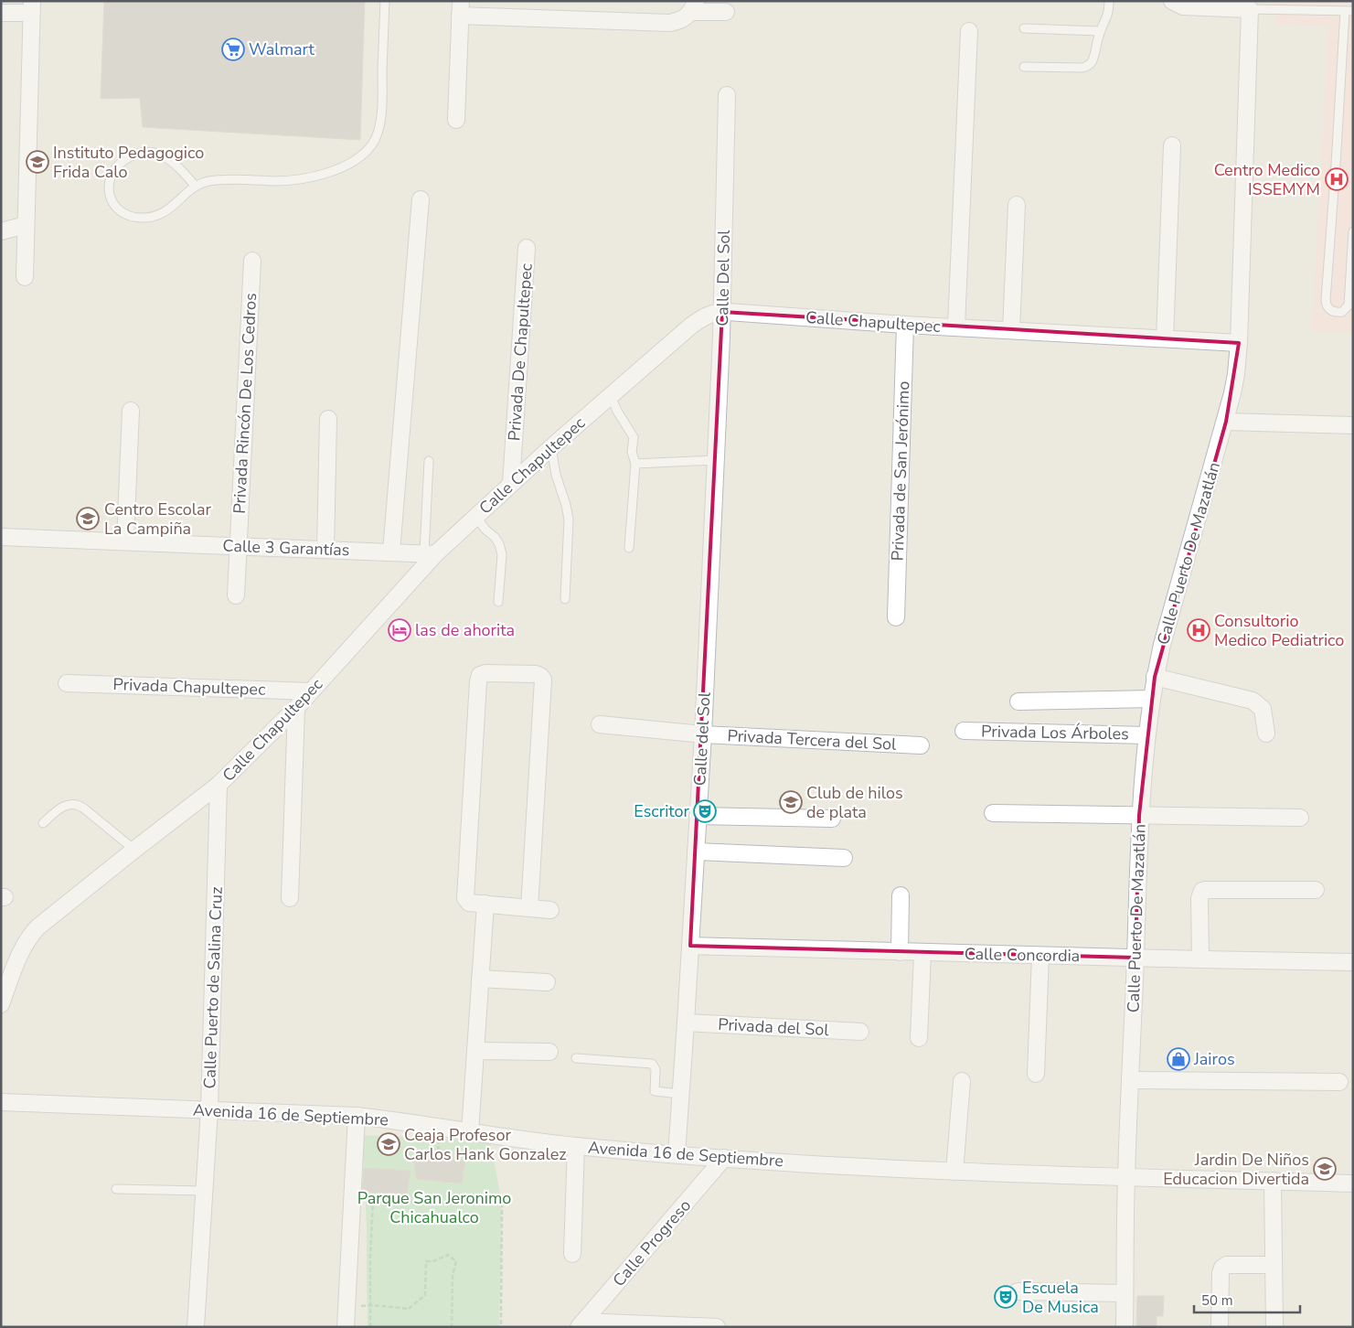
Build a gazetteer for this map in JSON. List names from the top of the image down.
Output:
{
  "streets": {
    "street": [
      "Calle Del Sol",
      "Calle Chapultepec",
      "Privada De Chapultepec",
      "Privada Rincón De Los Cedros",
      "Privada de San Jerónimo",
      "Calle 3 Garantías",
      "Calle Puerto De Mazatlán",
      "Privada Chapultepec",
      "Privada Los Árboles",
      "Calle del Sol",
      "Privada Tercera del Sol",
      "Calle Concordia",
      "Calle Puerto de Salina Cruz",
      "Privada del Sol",
      "Avenida 16 de Septiembre",
      "Calle Progreso"
    ]
  },
  "crossings": [
    ["Calle Del Sol", "Calle Chapultepec"],
    ["Calle Del Sol", "Calle del Sol"],
    ["Calle Chapultepec", "Privada De Chapultepec"],
    ["Calle Chapultepec", "Privada de San Jerónimo"],
    ["Calle Chapultepec", "Calle 3 Garantías"],
    ["Calle Chapultepec", "Calle Puerto De Mazatlán"],
    ["Calle Chapultepec", "Privada Chapultepec"],
    ["Calle Chapultepec", "Calle Puerto de Salina Cruz"],
    ["Privada Rincón De Los Cedros", "Calle 3 Garantías"],
    ["Calle Puerto De Mazatlán", "Privada Los Árboles"],
    ["Calle Puerto De Mazatlán", "Calle Concordia"],
    ["Calle Puerto De Mazatlán", "Avenida 16 de Septiembre"],
    ["Calle del Sol", "Privada Tercera del Sol"],
    ["Calle del Sol", "Calle Concordia"],
    ["Calle del Sol", "Privada del Sol"],
    ["Calle del Sol", "Avenida 16 de Septiembre"],
    ["Calle Puerto de Salina Cruz", "Avenida 16 de Septiembre"],
    ["Avenida 16 de Septiembre", "Calle Progreso"]
  ],
  "parks": ["Parque San Jeronimo Chicahualco"],
  "places": {
    "supermarket": ["Walmart"],
    "school or university": [
      "Instituto Pedagogico Frida Calo",
      "Centro Escolar La Campiña",
      "Club de hilos de plata",
      "Ceaja Profesor Carlos Hank Gonzalez",
      "Jardin De Niños Educacion Divertida"
    ],
    "hospital": ["Centro Medico ISSEMYM", "Consultorio Medico Pediatrico"],
    "hotel": ["las de ahorita"],
    "theatre": ["Escritor", "Escuela De Musica"],
    "shop": ["Jairos"]
  },
  "scale_bar": "50 m"
}
